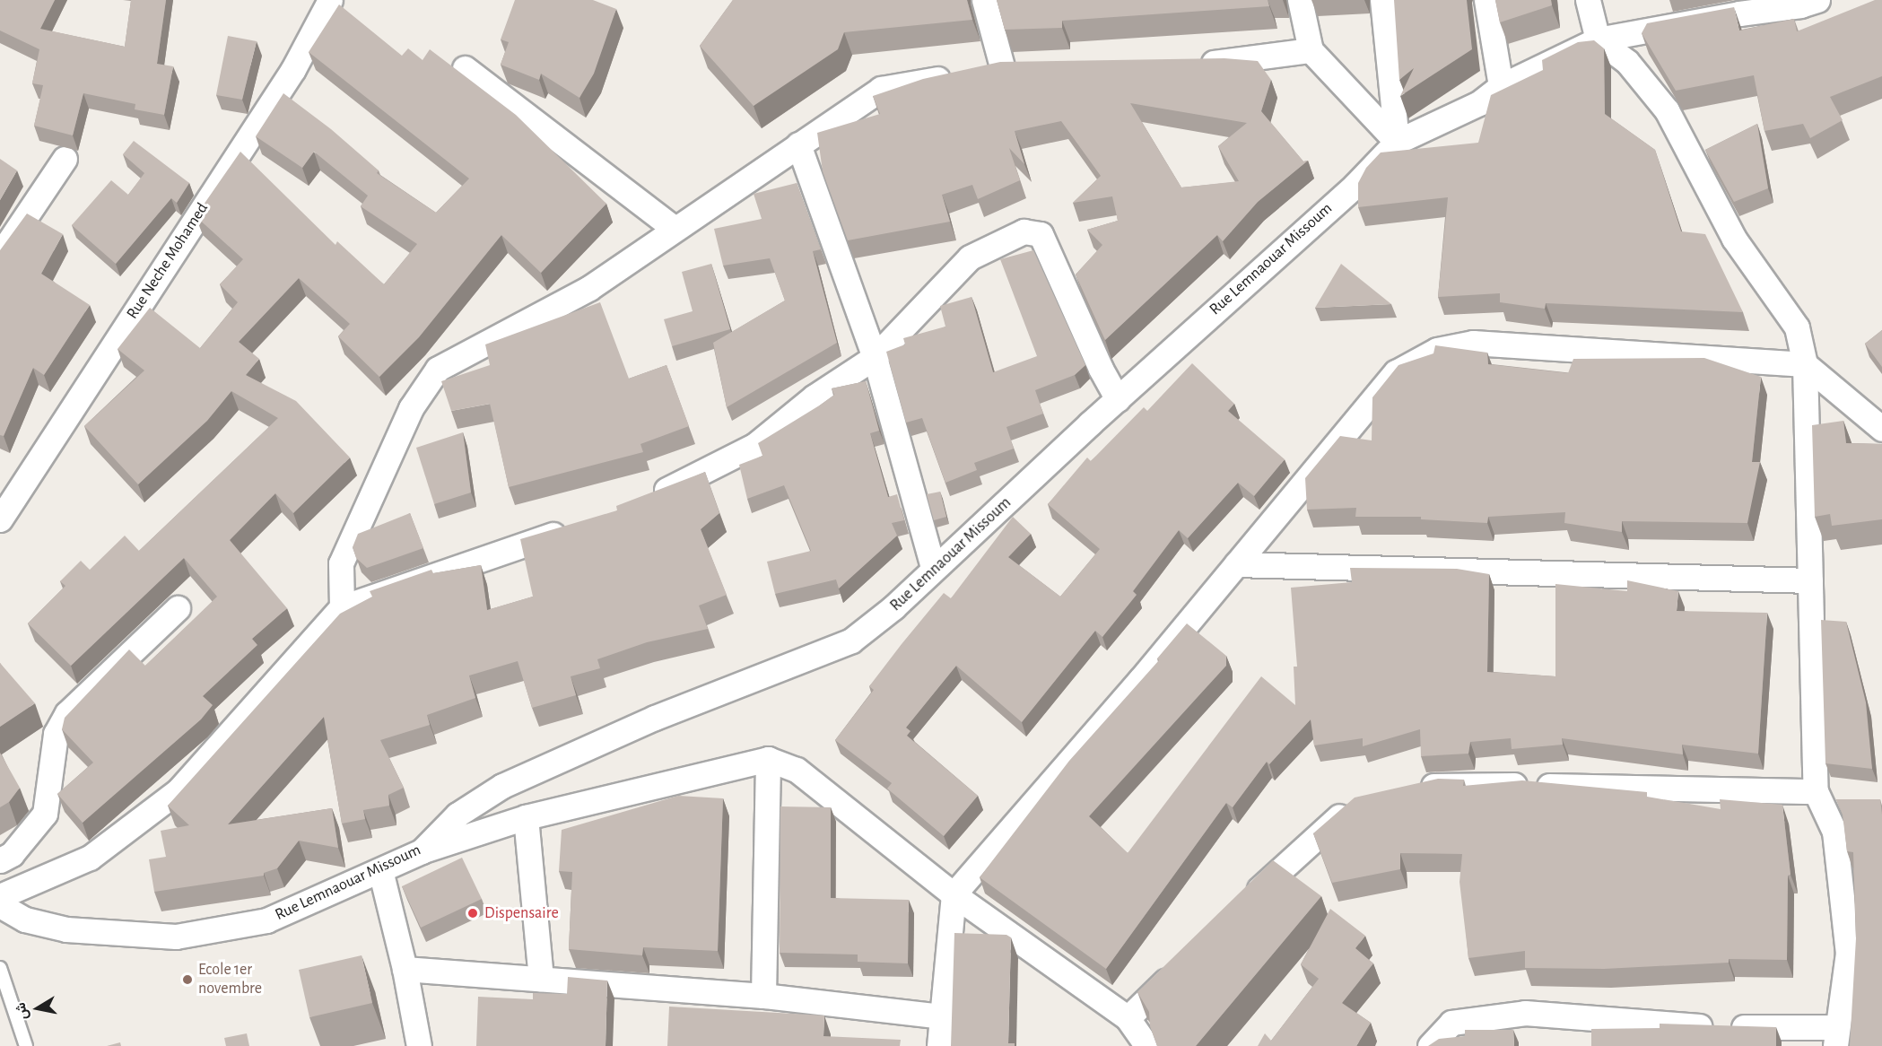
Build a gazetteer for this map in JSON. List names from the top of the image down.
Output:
{
  "streets": {
    "street": ["Rue Lemnaouar Missoum", "Rue Neche Mohamed"]
  },
  "places": ["Dispensaire", "Ecole 1er novembre"],
  "north": "left"
}
